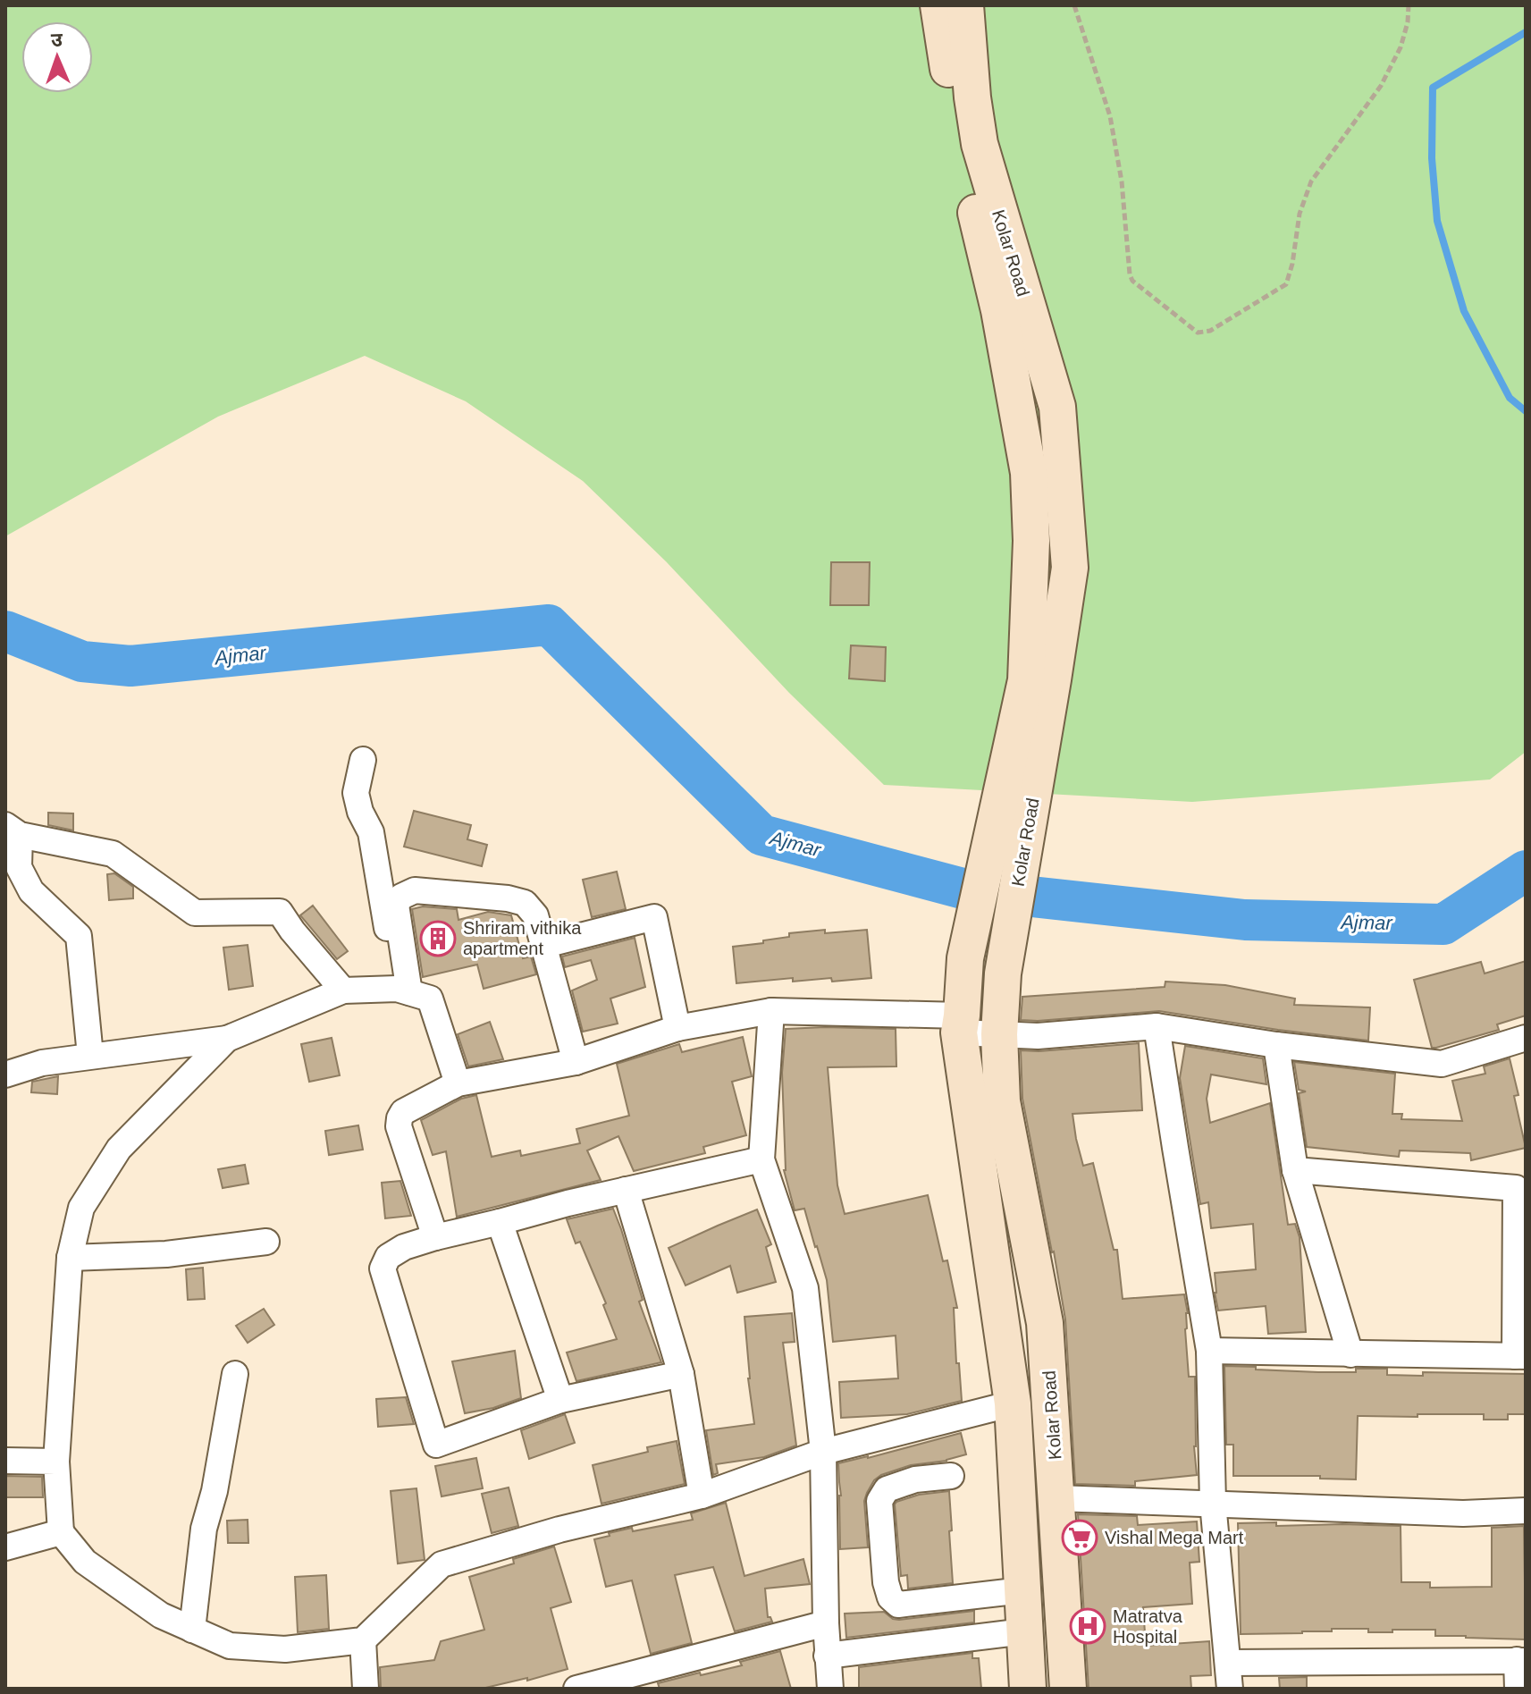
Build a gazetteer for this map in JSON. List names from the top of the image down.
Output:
{
  "streets": {
    "main road": ["Kolar Road"]
  },
  "water": ["Ajmar"],
  "places": {
    "building": ["Shriram vithika apartment"],
    "supermarket": ["Vishal Mega Mart"],
    "hospital": ["Matratva Hospital"]
  },
  "north": "top"
}
